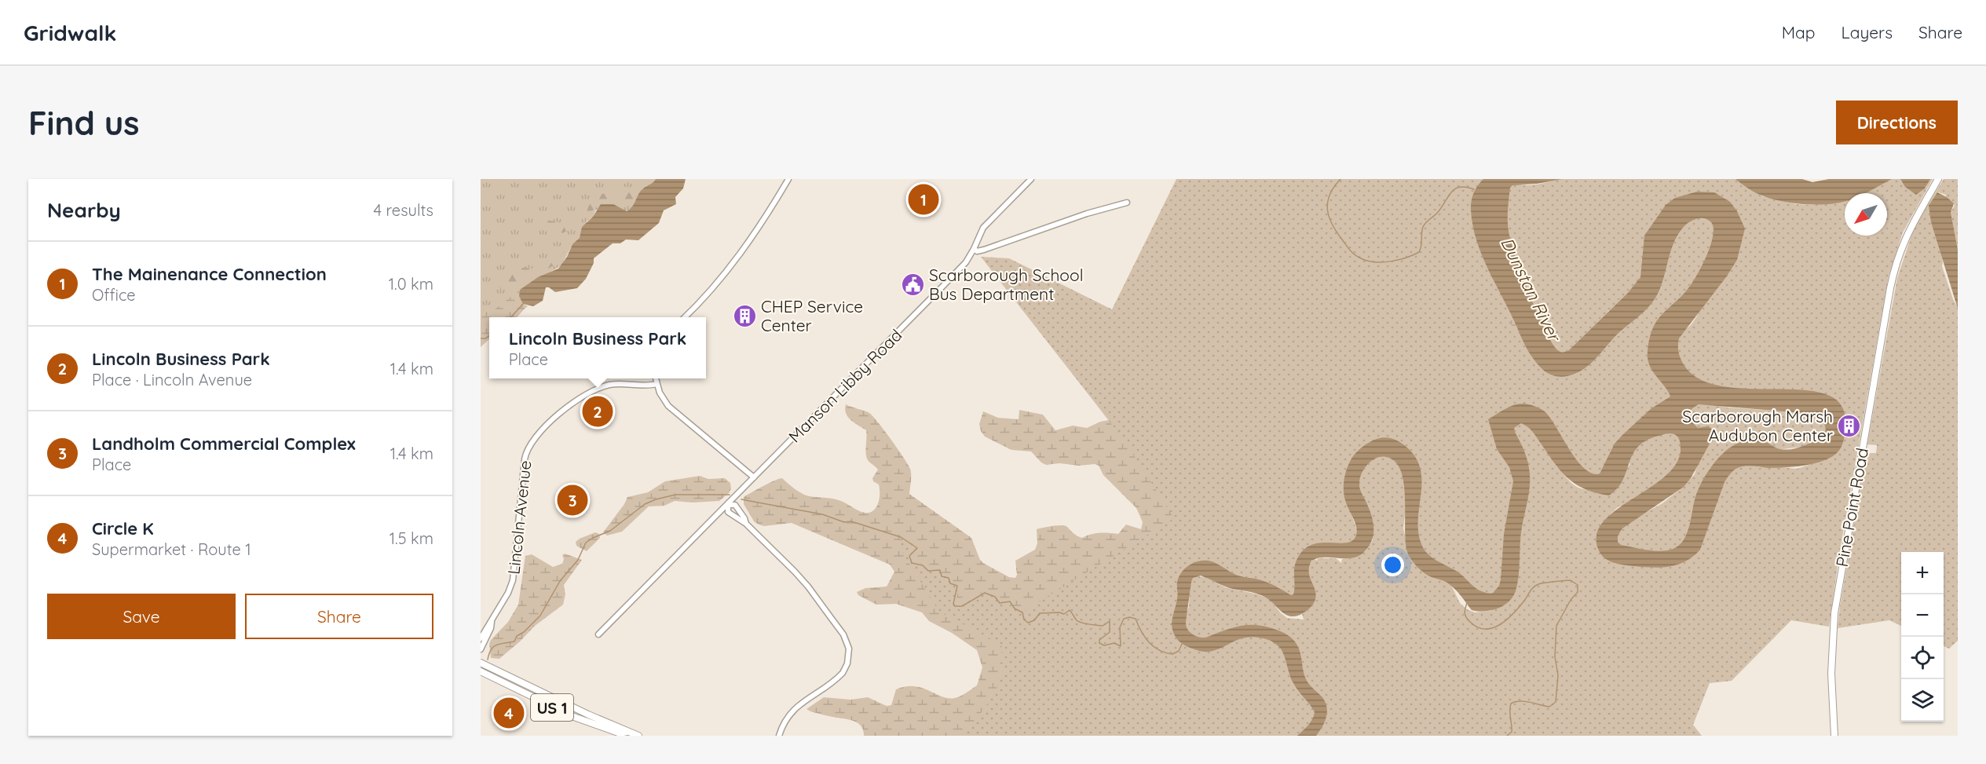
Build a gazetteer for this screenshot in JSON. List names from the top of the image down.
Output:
{
  "streets": {
    "main road": ["Pine Point Road", "US 1"],
    "street": ["Manson Libby Road", "Lincoln Avenue"]
  },
  "water": ["Dunstan River"],
  "places": {
    "public building": ["Scarborough School Bus Department"],
    "building": ["CHEP Service Center", "Scarborough Marsh Audubon Center"]
  },
  "north": "bottom left",
  "page": {
    "header": "Gridwalk",
    "nav": ["Map", "Layers", "Share"],
    "buttons": [
      "Directions",
      ["Save", "Share"]
    ],
    "title": "Find us",
    "heading": ["Nearby", "4 results"],
    "pins": [
      "1",
      "2",
      "3",
      "4"
    ],
    "list": [
      {
        "mark": "1",
        "name": "The Mainenance Connection",
        "note": "Office",
        "value": "1.0 km"
      },
      {
        "mark": "2",
        "name": "Lincoln Business Park",
        "note": "Place · Lincoln Avenue",
        "value": "1.4 km"
      },
      {
        "mark": "3",
        "name": "Landholm Commercial Complex",
        "note": "Place",
        "value": "1.4 km"
      },
      {
        "mark": "4",
        "name": "Circle K",
        "note": "Supermarket · Route 1",
        "value": "1.5 km"
      }
    ],
    "popup": ["Lincoln Business Park", "Place"],
    "map_buttons": ["+", "−"]
  }
}
